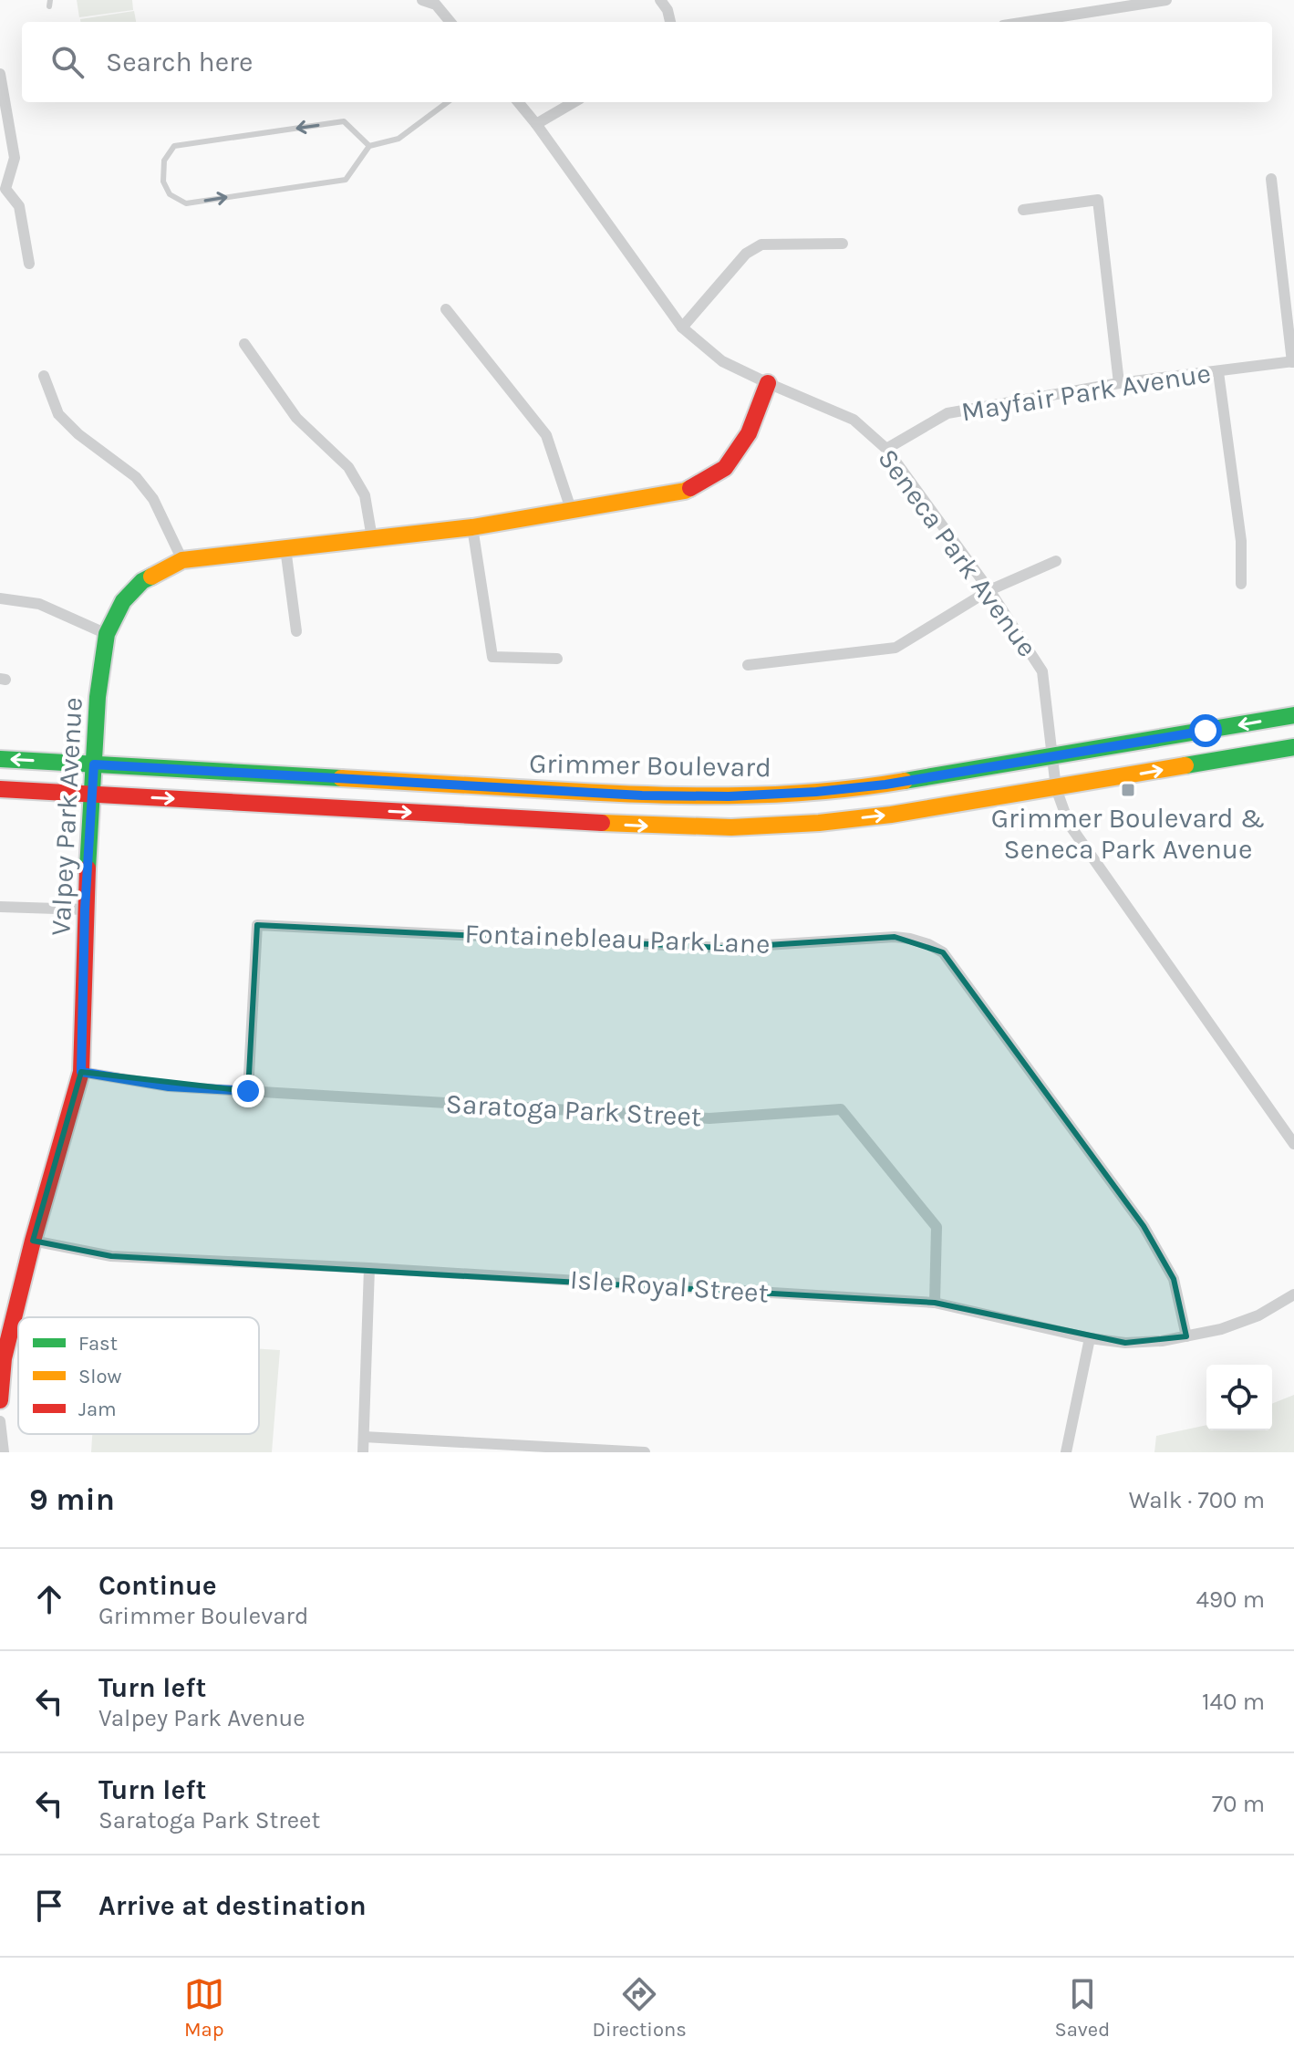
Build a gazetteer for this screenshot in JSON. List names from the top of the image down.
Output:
{
  "streets": {
    "main road": ["Grimmer Boulevard", "Valpey Park Avenue"],
    "street": [
      "Mayfair Park Avenue",
      "Seneca Park Avenue",
      "Fontainebleau Park Lane",
      "Saratoga Park Street",
      "Isle Royal Street"
    ]
  },
  "crossings": [
    ["Mayfair Park Avenue", "Seneca Park Avenue"],
    ["Seneca Park Avenue", "Grimmer Boulevard"],
    ["Seneca Park Avenue", "Valpey Park Avenue"],
    ["Grimmer Boulevard", "Valpey Park Avenue"],
    ["Valpey Park Avenue", "Saratoga Park Street"],
    ["Valpey Park Avenue", "Isle Royal Street"],
    ["Fontainebleau Park Lane", "Saratoga Park Street"],
    ["Fontainebleau Park Lane", "Isle Royal Street"],
    ["Saratoga Park Street", "Isle Royal Street"]
  ],
  "places": {
    "transit": ["Grimmer Boulevard & Seneca Park Avenue"]
  },
  "legend": ["Fast", "Slow", "Jam"],
  "page": {
    "search": "Search here",
    "heading": ["9 min", "Walk · 700 m"],
    "list": [
      ["Continue", "Grimmer Boulevard", "490 m"],
      ["Turn left", "Valpey Park Avenue", "140 m"],
      ["Turn left", "Saratoga Park Street", "70 m"],
      "Arrive at destination"
    ],
    "nav": ["Map", "Directions", "Saved"]
  }
}
